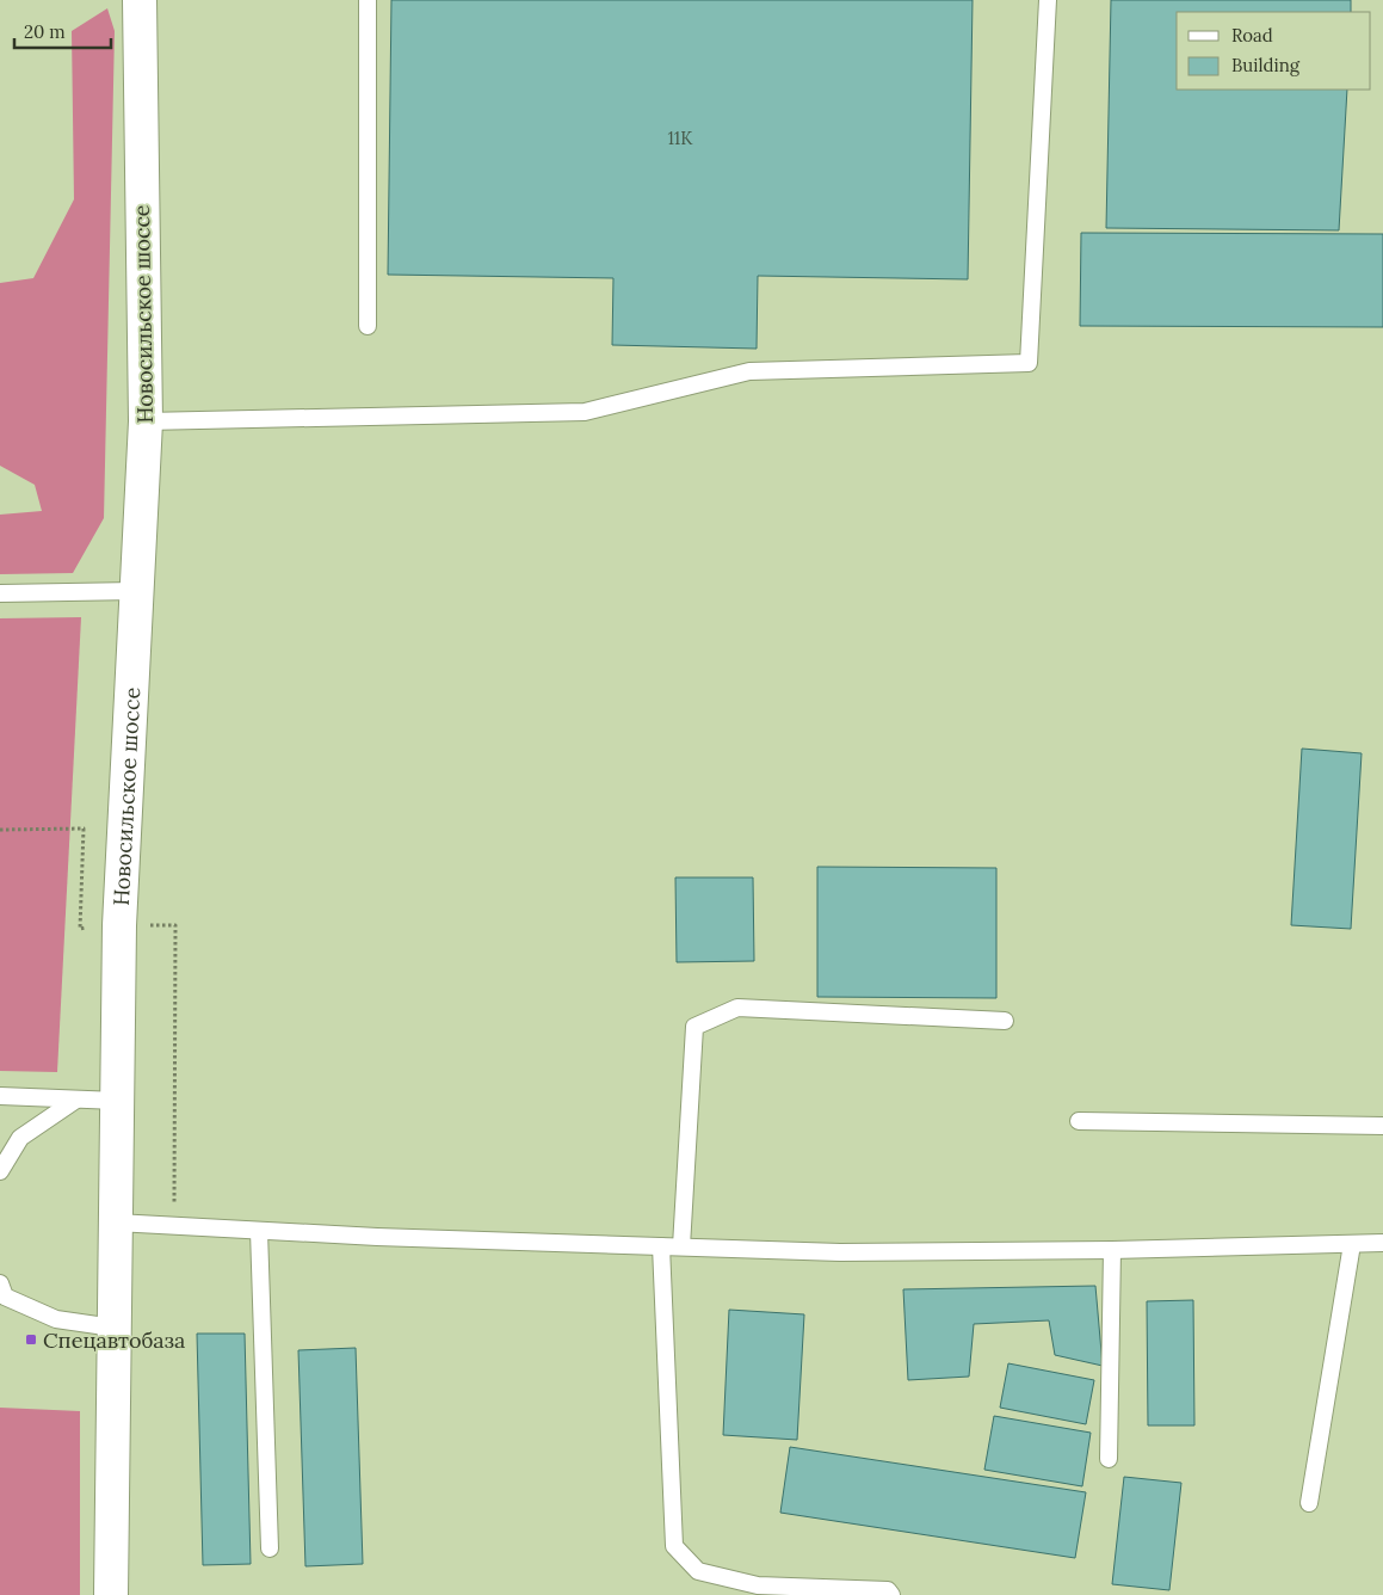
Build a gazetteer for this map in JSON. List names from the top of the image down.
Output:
{
  "streets": {
    "street": ["Новосильское шоссе"]
  },
  "places": {
    "transit": ["Спецавтобаза"]
  },
  "house_numbers": ["11К"],
  "legend": ["Road", "Building"],
  "scale_bar": "20 m"
}
